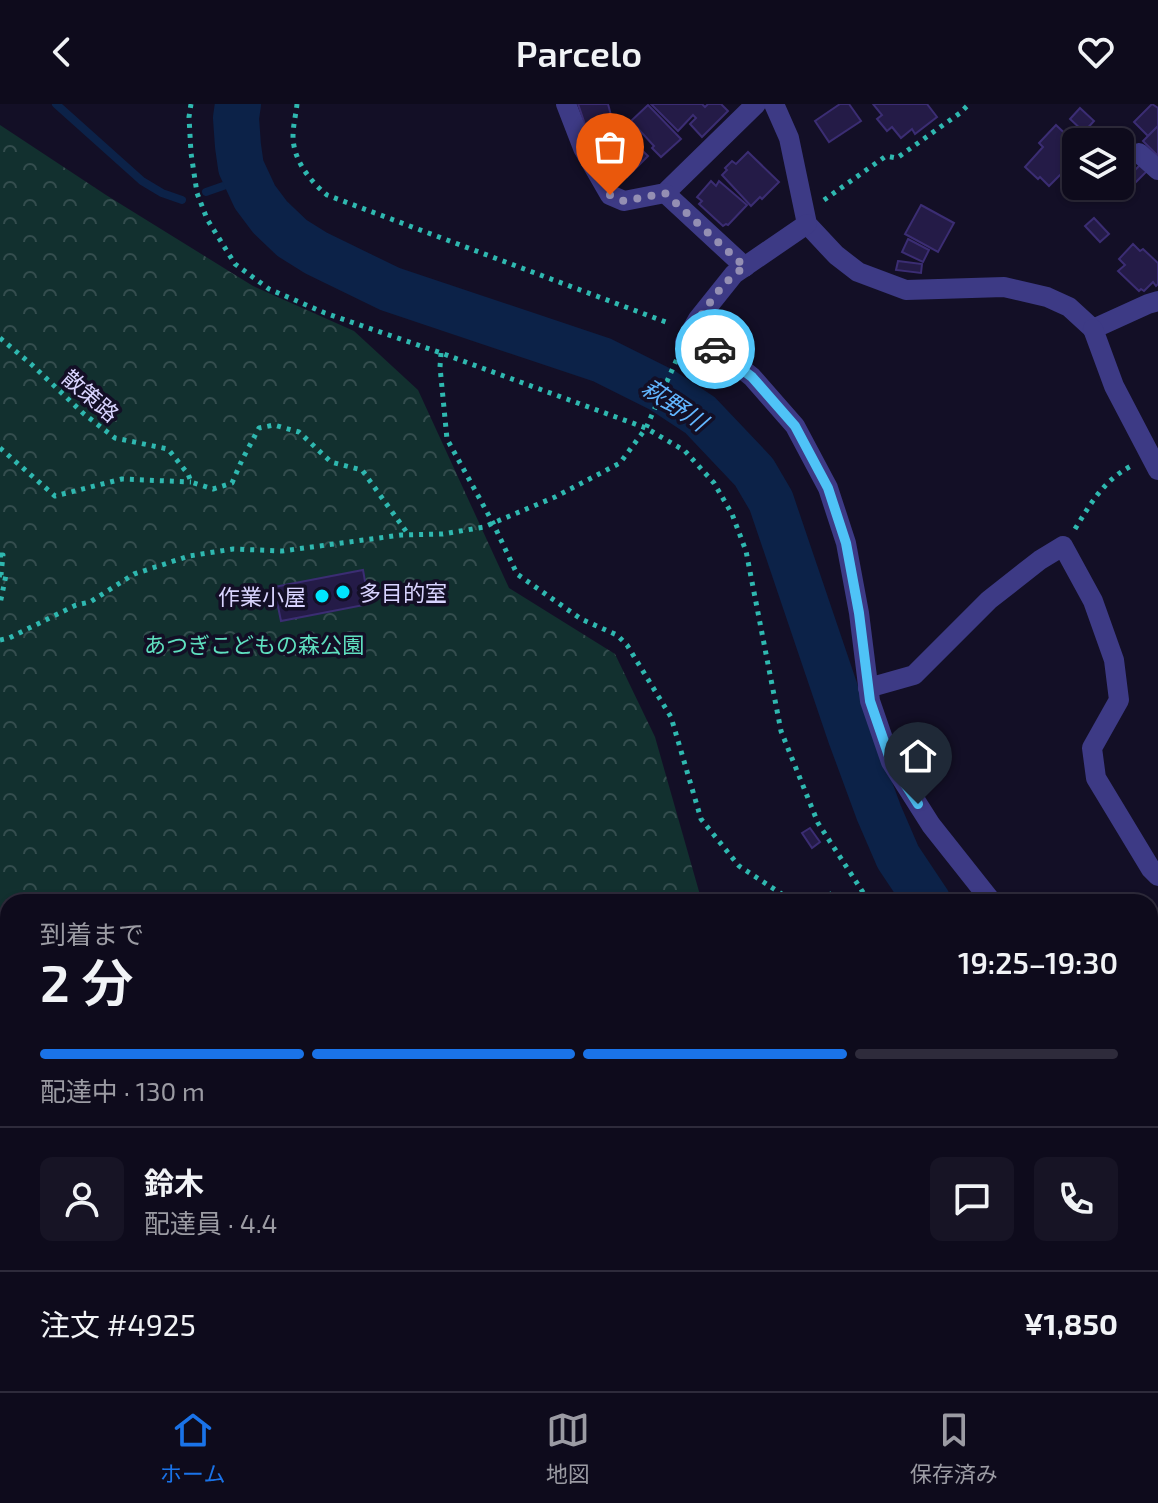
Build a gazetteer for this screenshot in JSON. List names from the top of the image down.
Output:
{
  "streets": {
    "path": ["散策路"]
  },
  "water": ["萩野川"],
  "parks": ["あつぎこどもの森公園"],
  "places": ["多目的室", "作業小屋"],
  "page": {
    "header": "Parcelo",
    "heading": ["2 分", "到着まで", "19:25–19:30"],
    "panel": [
      "鈴木",
      "配達員 · 4.4",
      "注文 #4925",
      "¥1,850"
    ],
    "bar": "配達中 · 130 m",
    "tabs": ["ホーム", "地図", "保存済み"]
  }
}
